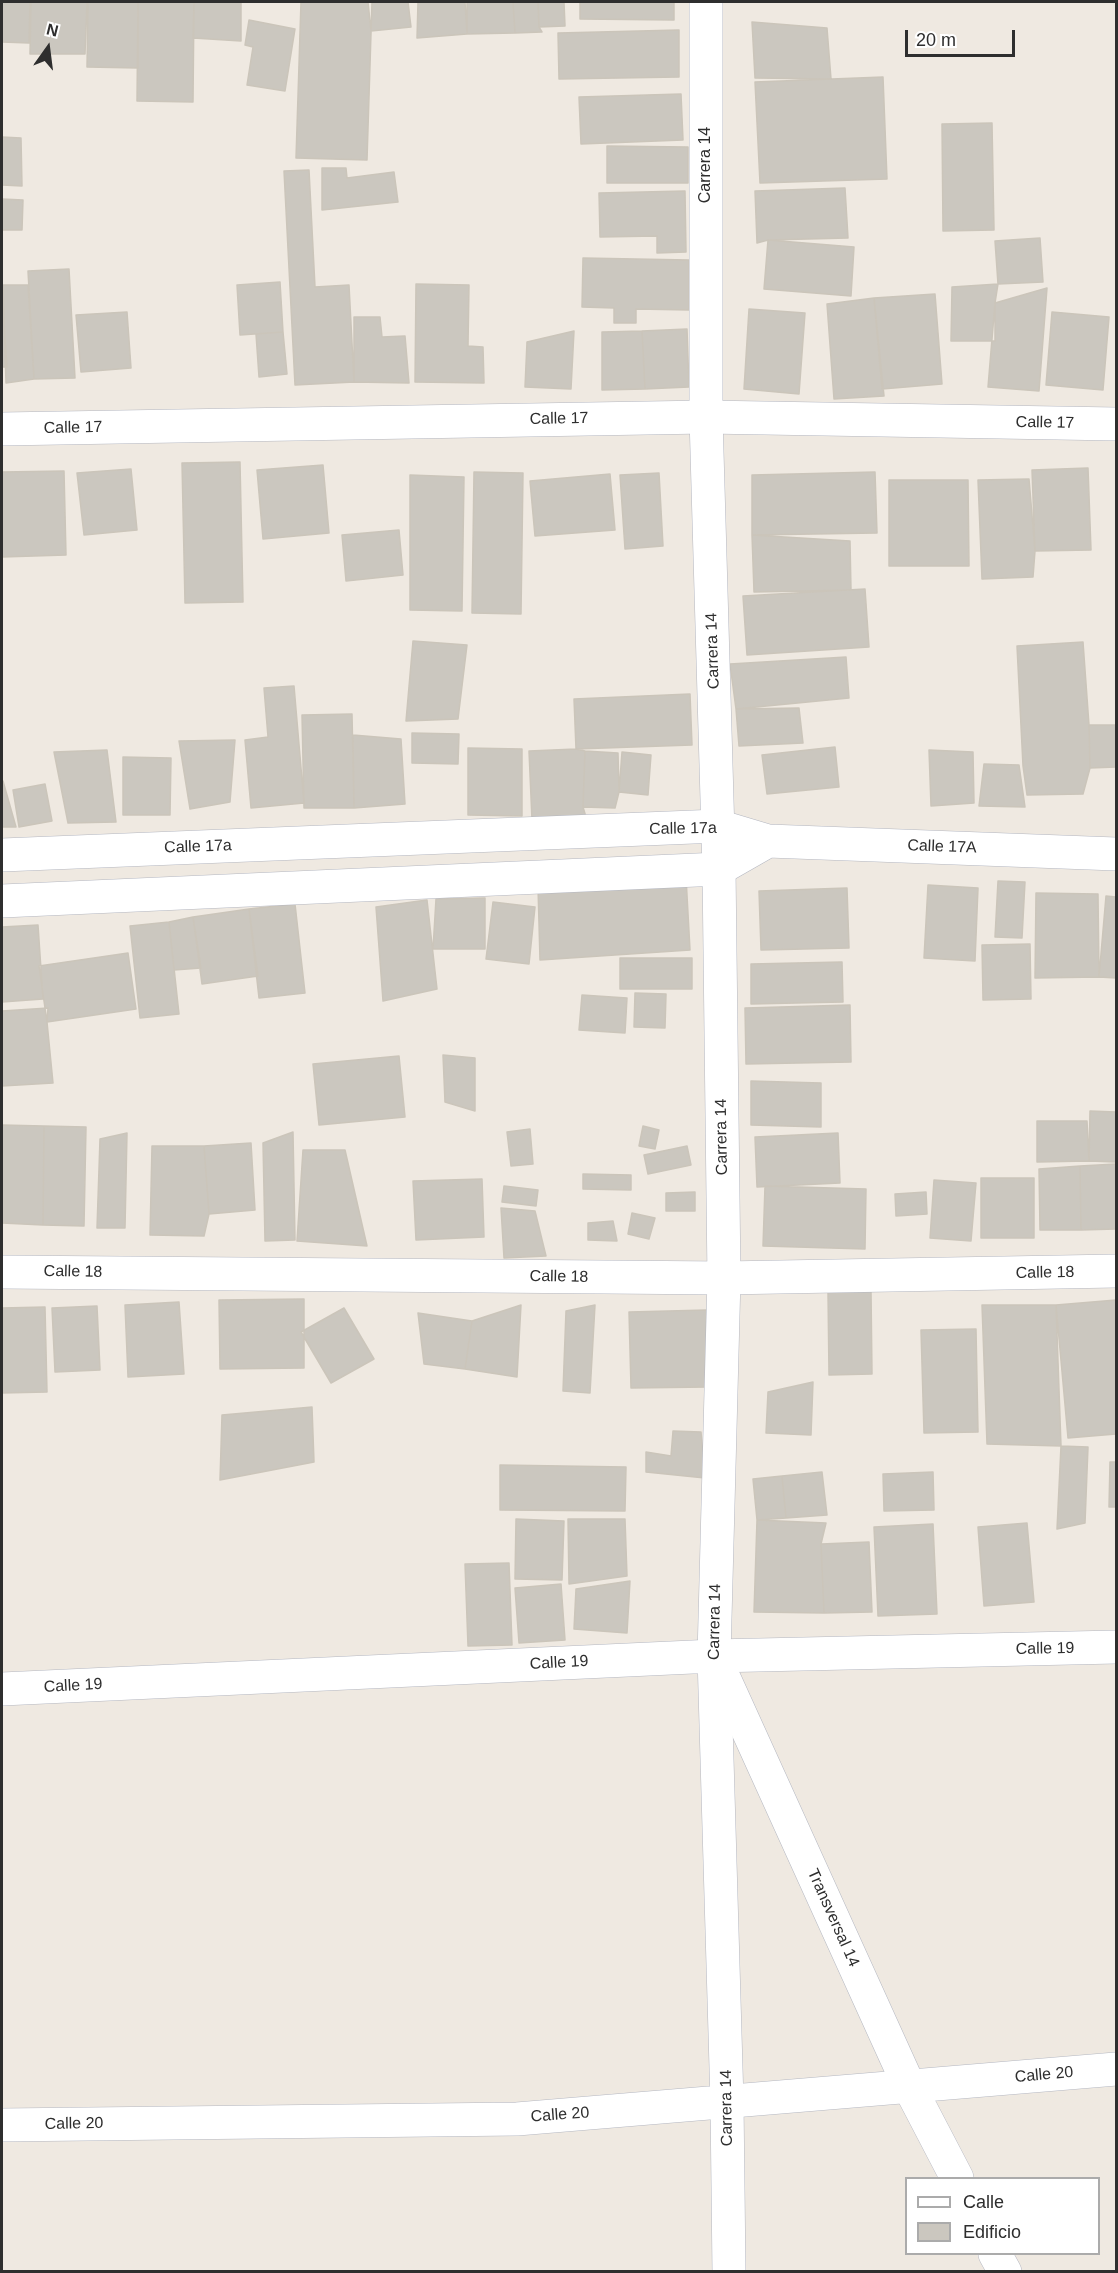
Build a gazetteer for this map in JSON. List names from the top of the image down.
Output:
{
  "streets": {
    "street": [
      "Carrera 14",
      "Calle 17",
      "Calle 17a",
      "Calle 17A",
      "Calle 18",
      "Calle 19",
      "Transversal 14",
      "Calle 20"
    ]
  },
  "crossings": [
    ["Carrera 14", "Calle 17"],
    ["Carrera 14", "Calle 17a"],
    ["Carrera 14", "Calle 18"],
    ["Carrera 14", "Calle 19"],
    ["Carrera 14", "Transversal 14"],
    ["Carrera 14", "Calle 20"],
    ["Calle 17a", "Calle 17A"],
    ["Calle 19", "Transversal 14"],
    ["Transversal 14", "Calle 20"]
  ],
  "legend": ["Calle", "Edificio"],
  "scale_bar": "20 m",
  "north": "top"
}
